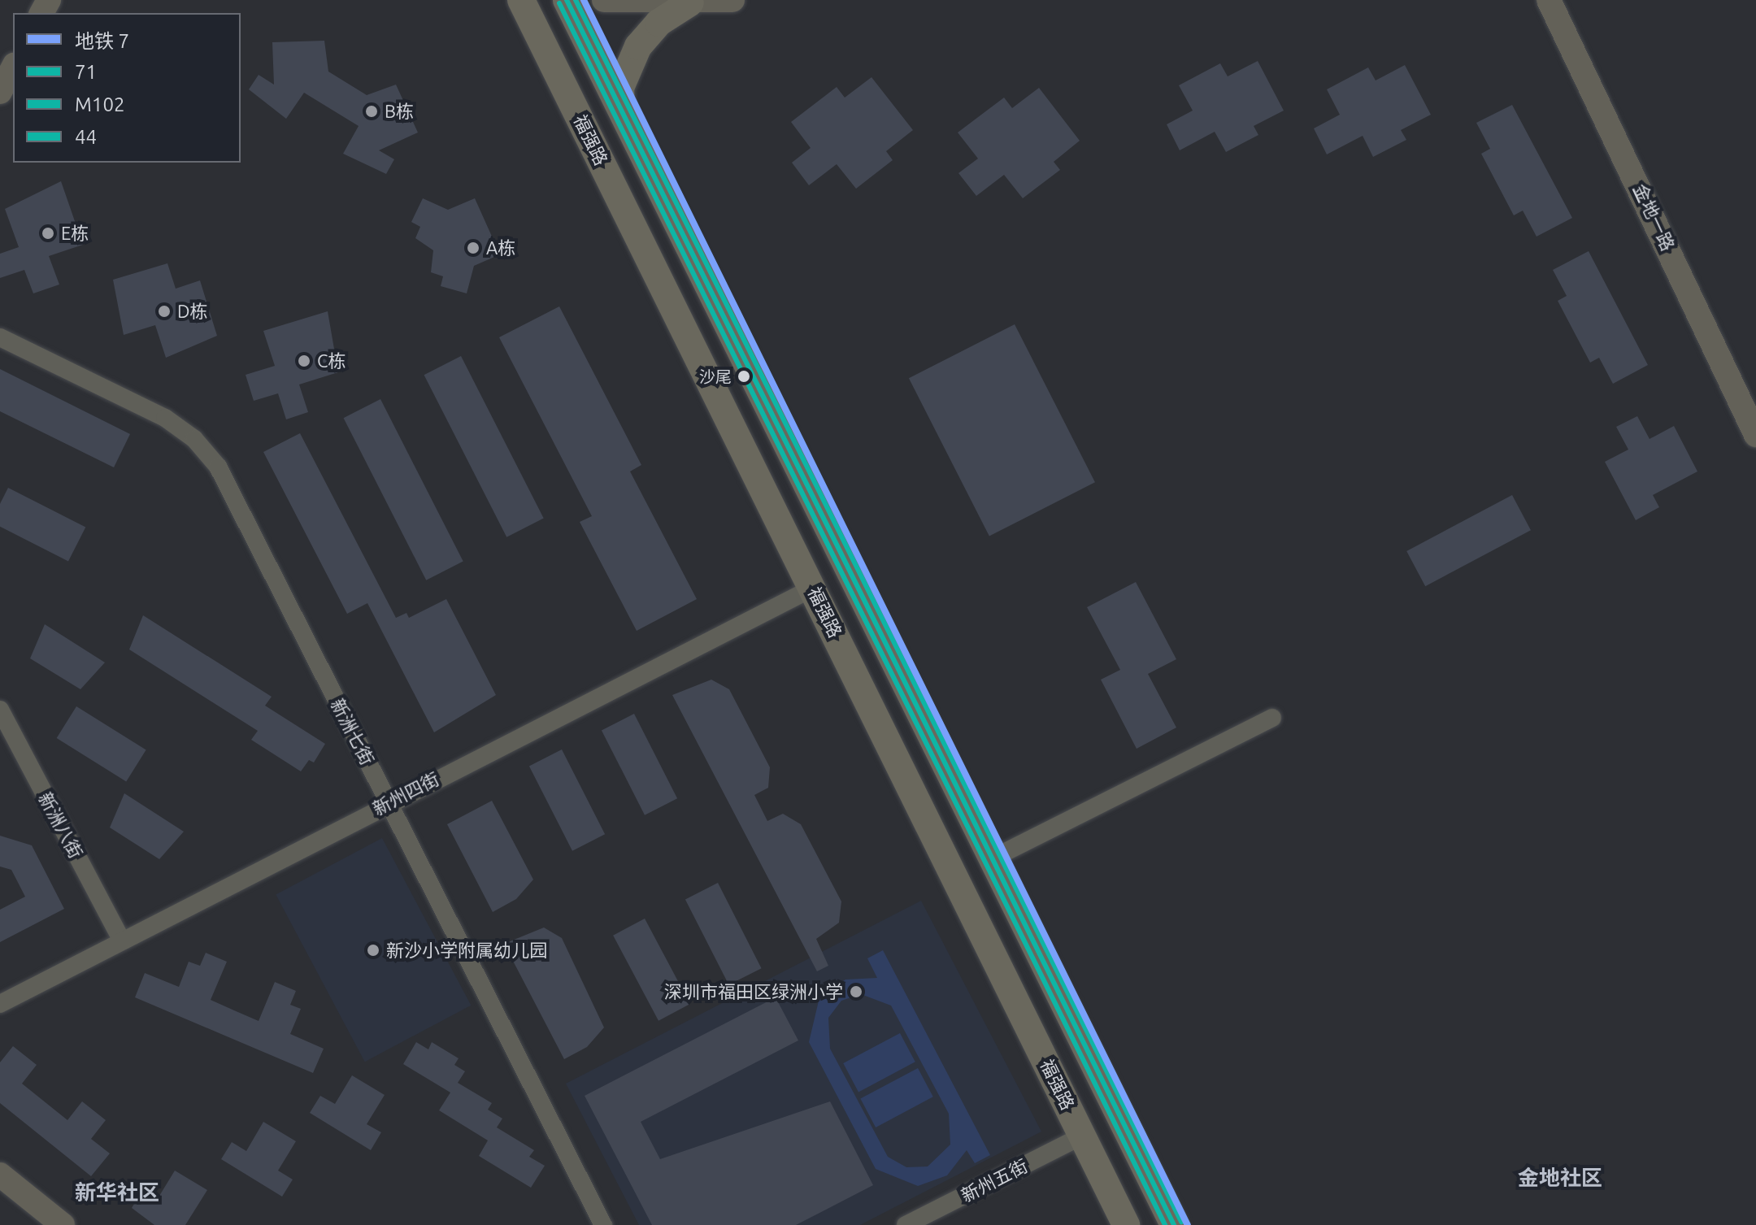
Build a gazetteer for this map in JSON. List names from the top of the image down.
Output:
{
  "streets": {
    "main road": ["福强路"],
    "street": [
      "金地一路",
      "新洲七街",
      "新州四街",
      "新洲八街",
      "新州五街"
    ]
  },
  "crossings": [
    ["福强路", "新州四街"],
    ["福强路", "新州五街"],
    ["新洲七街", "新州四街"],
    ["新州四街", "新洲八街"]
  ],
  "districts": ["金地社区", "新华社区"],
  "places": [
    "B栋",
    "E栋",
    "A栋",
    "D栋",
    "C栋",
    "沙尾",
    "新沙小学附属幼儿园",
    "深圳市福田区绿洲小学"
  ],
  "lines": [
    "metro line 7",
    "transit line 71",
    "transit line 44",
    "transit line M102"
  ],
  "legend": [
    "地铁 7",
    "71",
    "M102",
    "44"
  ]
}
